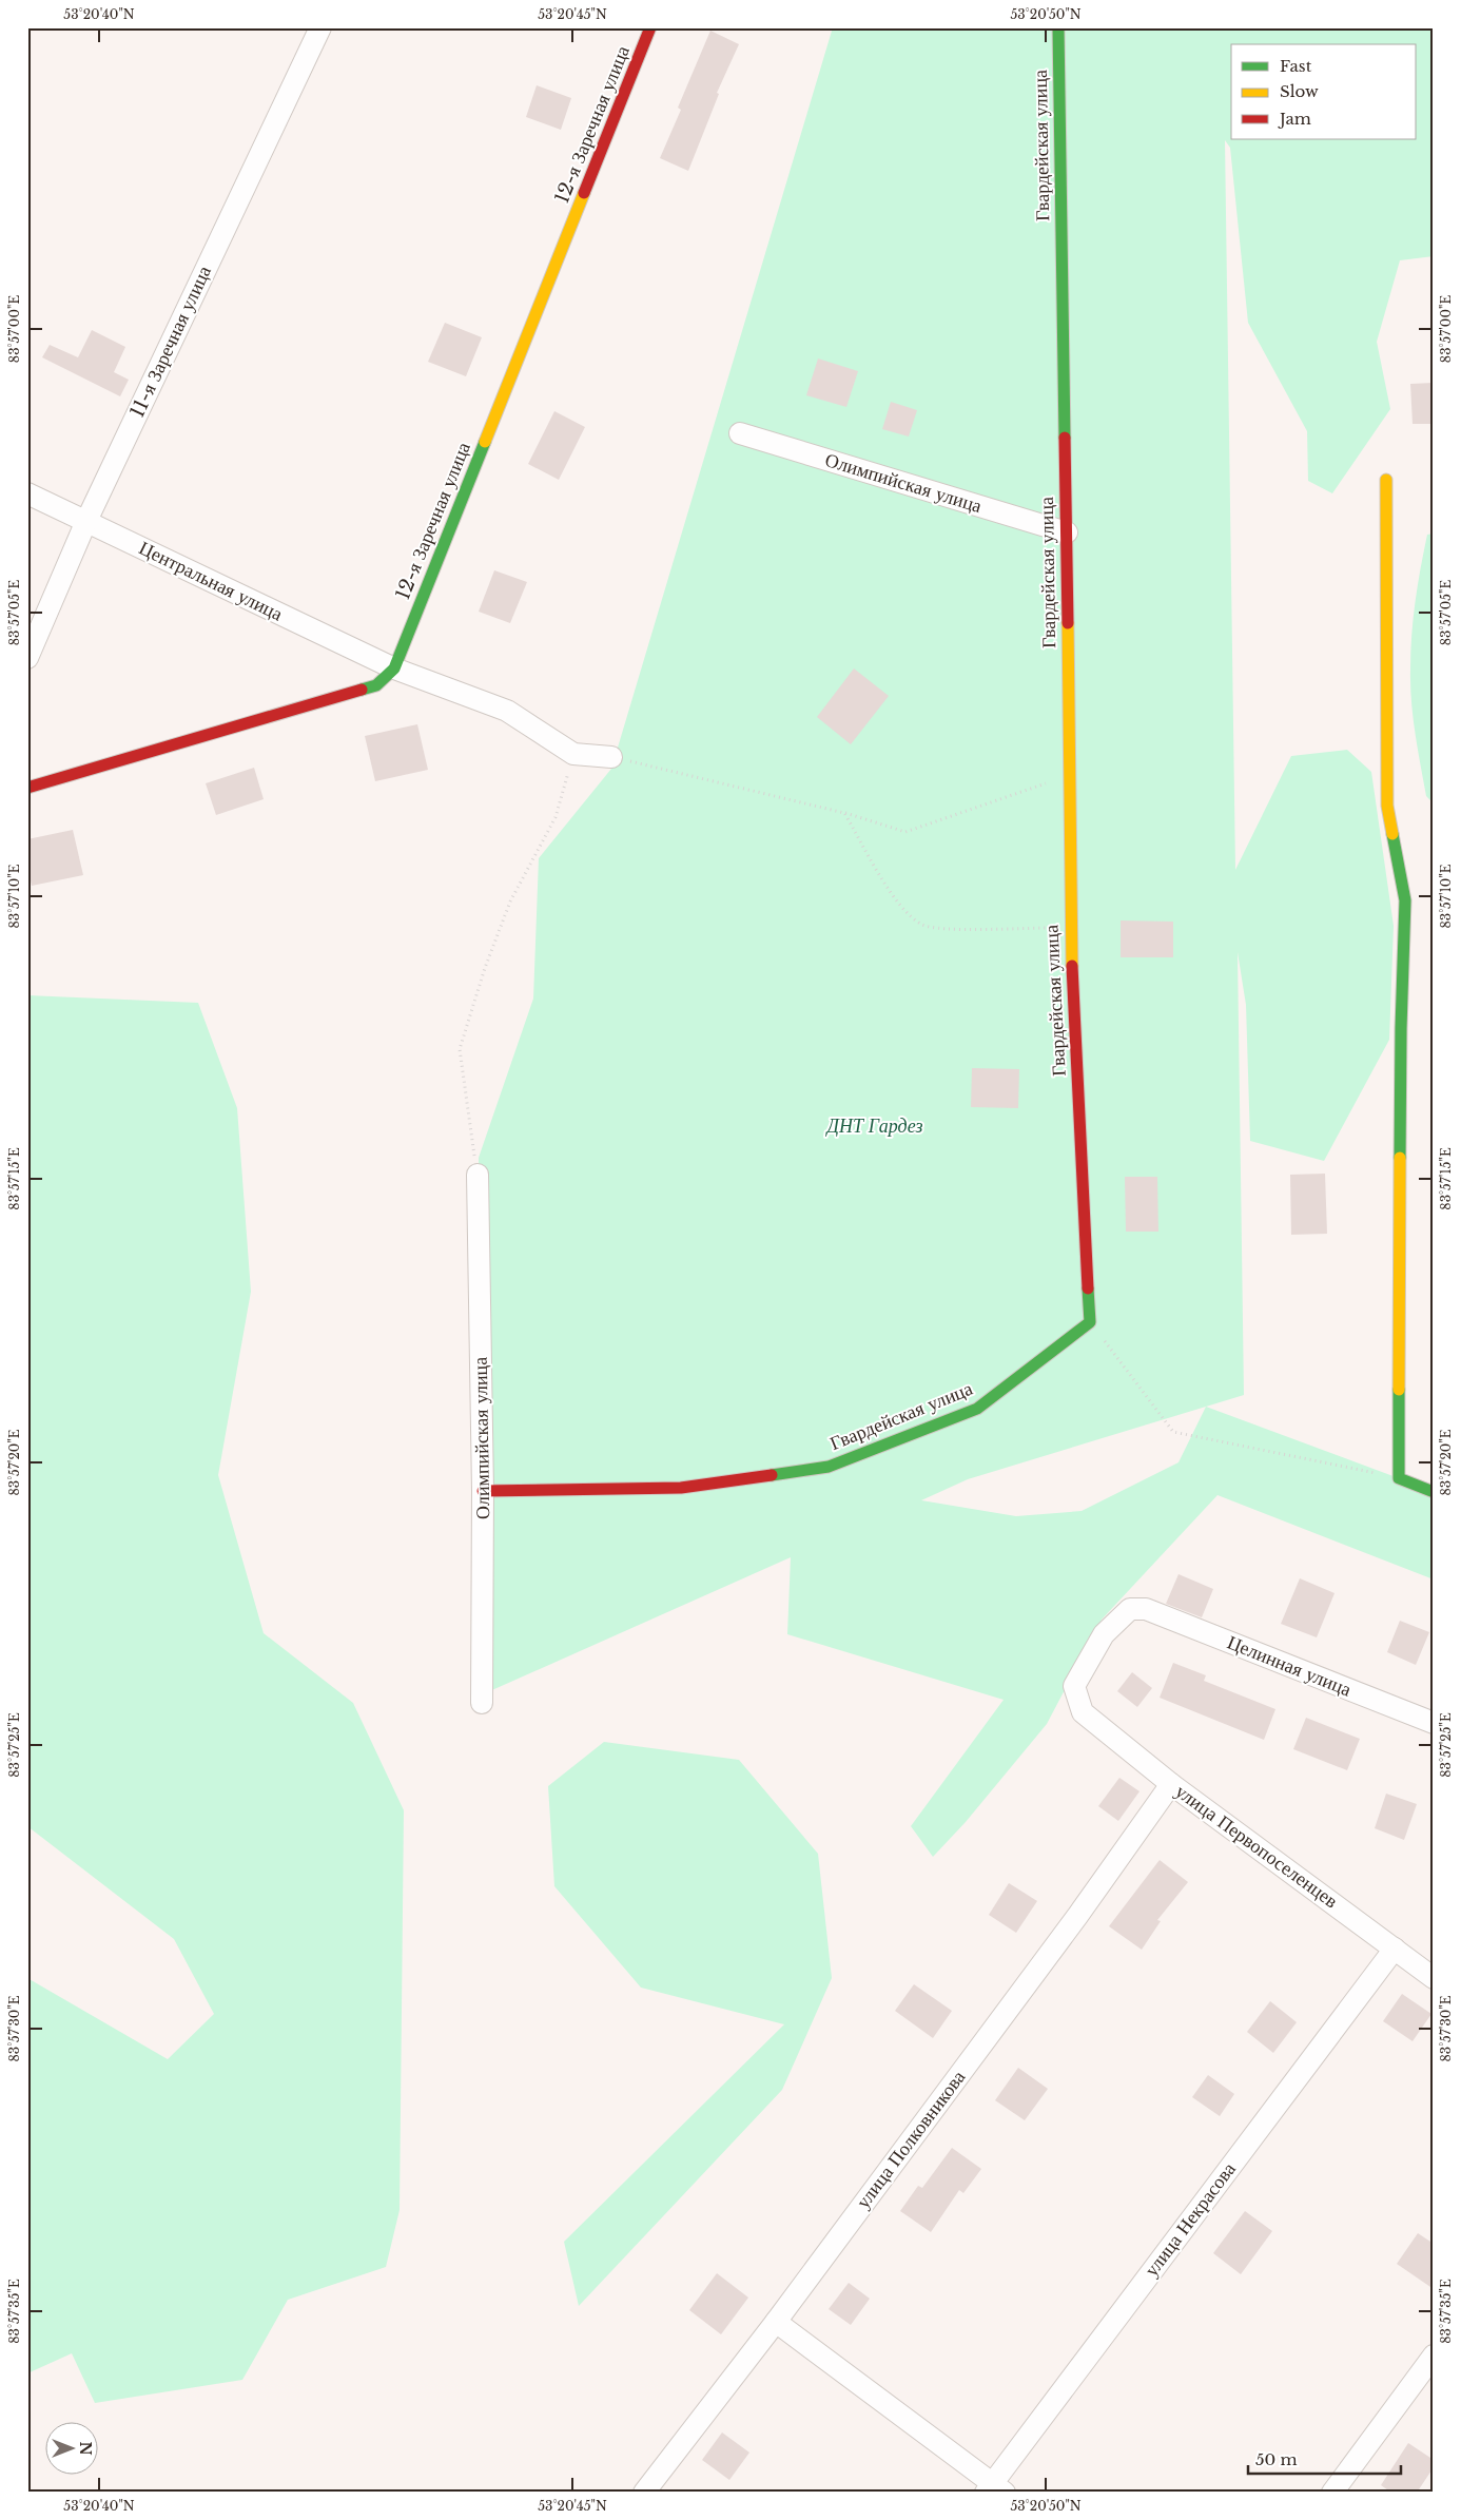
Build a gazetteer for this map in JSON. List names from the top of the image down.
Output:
{
  "streets": {
    "street": [
      "12-я Заречная улица",
      "Гвардейская улица",
      "11-я Заречная улица",
      "Олимпийская улица",
      "Центральная улица",
      "Целинная улица",
      "улица Первопоселенцев",
      "улица Полковникова",
      "улица Некрасова"
    ]
  },
  "crossings": [
    ["12-я Заречная улица", "Центральная улица"],
    ["Гвардейская улица", "Олимпийская улица"],
    ["11-я Заречная улица", "Центральная улица"],
    ["Целинная улица", "улица Первопоселенцев"],
    ["улица Первопоселенцев", "улица Полковникова"],
    ["улица Первопоселенцев", "улица Некрасова"]
  ],
  "parks": ["ДНТ Гардез"],
  "legend": ["Fast", "Slow", "Jam"],
  "scale_bar": "50 m",
  "north": "right",
  "coordinates": [
    "53°20'40\"N",
    "53°20'45\"N",
    "53°20'50\"N",
    "83°57'00\"E",
    "83°57'05\"E",
    "83°57'10\"E",
    "83°57'15\"E",
    "83°57'20\"E",
    "83°57'25\"E",
    "83°57'30\"E",
    "83°57'35\"E"
  ]
}
